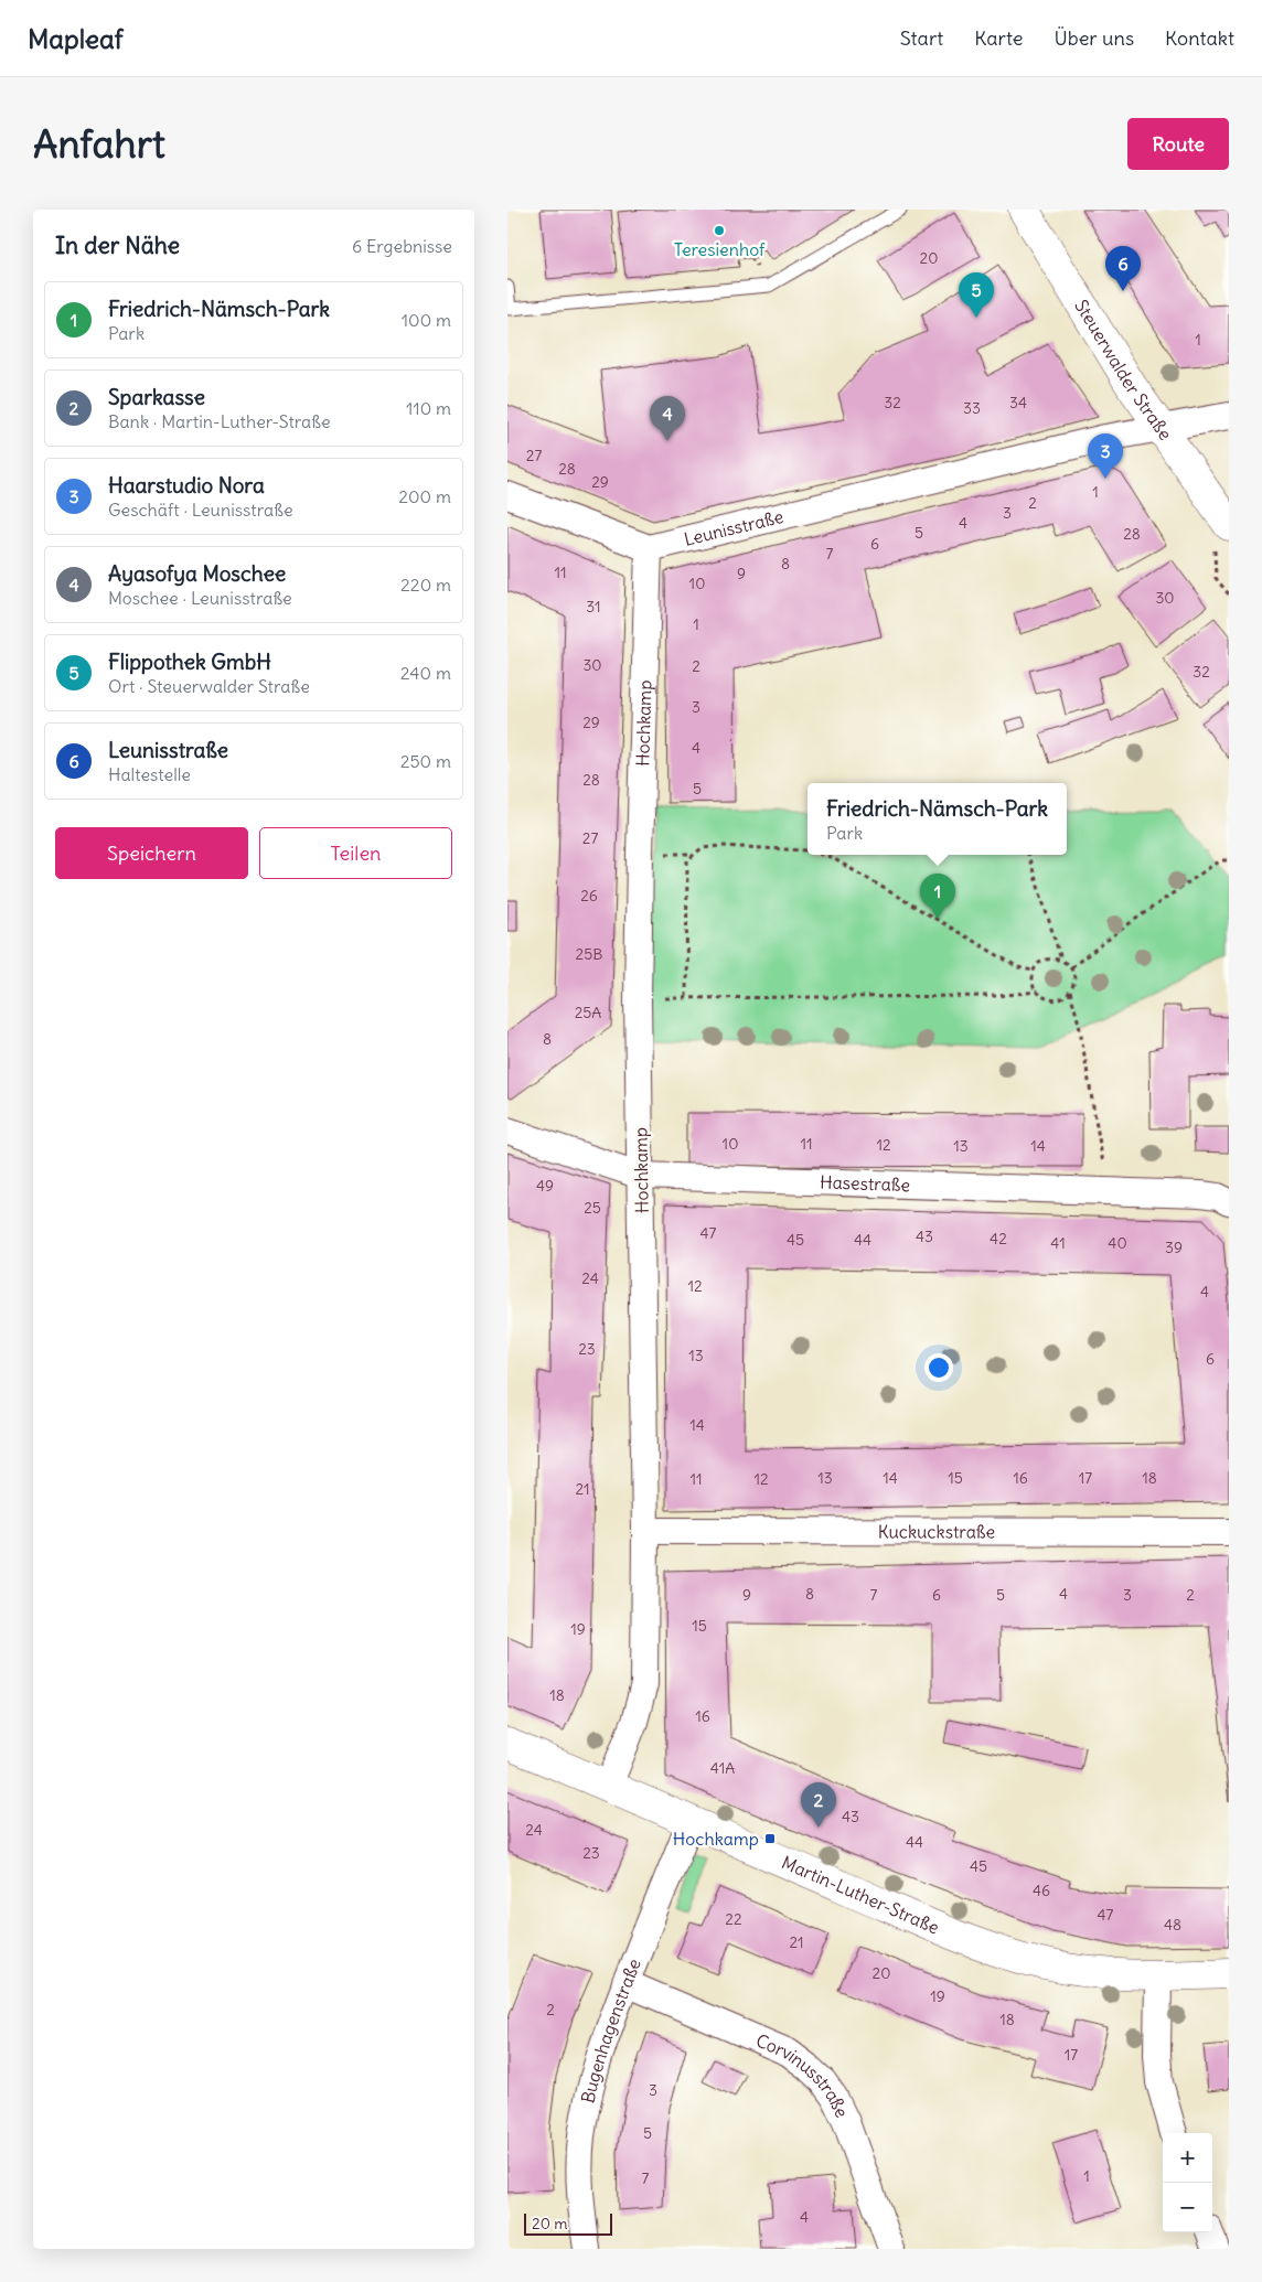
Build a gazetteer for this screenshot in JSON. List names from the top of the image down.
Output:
{
  "streets": {
    "street": [
      "Steuerwalder Straße",
      "Leunisstraße",
      "Hochkamp",
      "Hasestraße",
      "Kuckuckstraße",
      "Martin-Luther-Straße",
      "Bugenhagenstraße",
      "Corvinusstraße"
    ]
  },
  "crossings": [
    ["Steuerwalder Straße", "Leunisstraße"],
    ["Leunisstraße", "Hochkamp"],
    ["Hochkamp", "Hasestraße"],
    ["Hochkamp", "Kuckuckstraße"],
    ["Hochkamp", "Martin-Luther-Straße"],
    ["Martin-Luther-Straße", "Bugenhagenstraße"],
    ["Bugenhagenstraße", "Corvinusstraße"]
  ],
  "places": {
    "other": ["Teresienhof"],
    "transit": ["Hochkamp"]
  },
  "house_numbers": [
    "20",
    "1",
    "32",
    "34",
    "33",
    "27",
    "28",
    "29",
    "1",
    "2",
    "3",
    "4",
    "5",
    "28",
    "6",
    "7",
    "8",
    "11",
    "9",
    "10",
    "30",
    "31",
    "1",
    "30",
    "2",
    "32",
    "3",
    "29",
    "4",
    "28",
    "5",
    "27",
    "26",
    "25B",
    "25A",
    "8",
    "10",
    "11",
    "12",
    "13",
    "14",
    "49",
    "25",
    "47",
    "43",
    "42",
    "45",
    "44",
    "41",
    "40",
    "39",
    "24",
    "12",
    "4",
    "23",
    "13",
    "6",
    "14",
    "13",
    "14",
    "15",
    "16",
    "17",
    "18",
    "11",
    "12",
    "21",
    "8",
    "4",
    "9",
    "7",
    "6",
    "5",
    "3",
    "2",
    "15",
    "19",
    "18",
    "16",
    "41A",
    "43",
    "24",
    "44",
    "23",
    "45",
    "46",
    "47",
    "22",
    "48",
    "21",
    "20",
    "19",
    "2",
    "18",
    "17",
    "3",
    "5",
    "1",
    "7",
    "4"
  ],
  "scale_bar": "20 m",
  "page": {
    "header": "Mapleaf",
    "nav": [
      "Start",
      "Karte",
      "Über uns",
      "Kontakt"
    ],
    "buttons": [
      "Route",
      ["Speichern", "Teilen"]
    ],
    "title": "Anfahrt",
    "heading": ["In der Nähe", "6 Ergebnisse"],
    "pins": [
      "6",
      "5",
      "4",
      "3",
      "1",
      "2"
    ],
    "list": [
      {
        "mark": "1",
        "name": "Friedrich-Nämsch-Park",
        "note": "Park",
        "value": "100 m"
      },
      {
        "mark": "2",
        "name": "Sparkasse",
        "note": "Bank · Martin-Luther-Straße",
        "value": "110 m"
      },
      {
        "mark": "3",
        "name": "Haarstudio Nora",
        "note": "Geschäft · Leunisstraße",
        "value": "200 m"
      },
      {
        "mark": "4",
        "name": "Ayasofya Moschee",
        "note": "Moschee · Leunisstraße",
        "value": "220 m"
      },
      {
        "mark": "5",
        "name": "Flippothek GmbH",
        "note": "Ort · Steuerwalder Straße",
        "value": "240 m"
      },
      {
        "mark": "6",
        "name": "Leunisstraße",
        "note": "Haltestelle",
        "value": "250 m"
      }
    ],
    "popup": ["Friedrich-Nämsch-Park", "Park"],
    "map_buttons": ["+", "−"],
    "scale": "20 m"
  }
}
